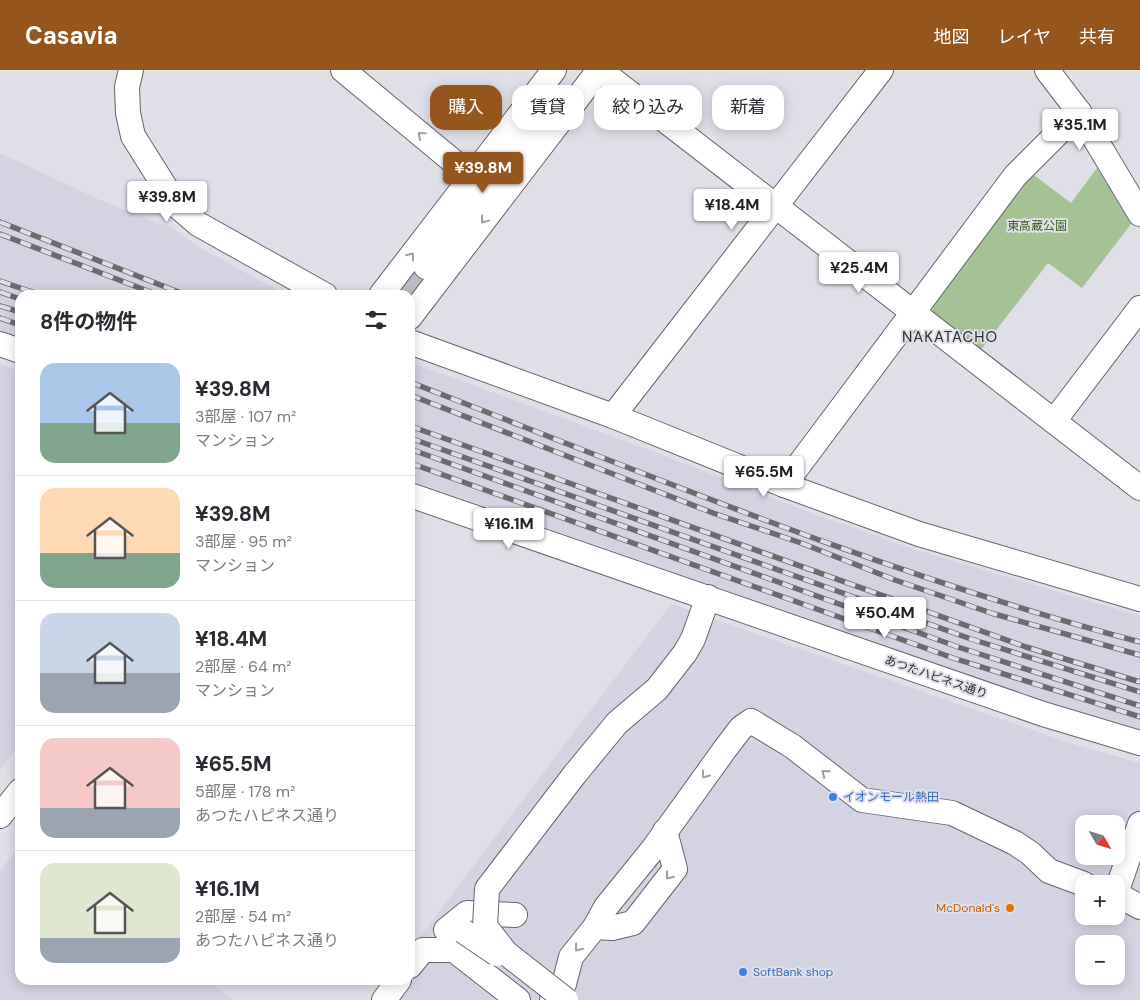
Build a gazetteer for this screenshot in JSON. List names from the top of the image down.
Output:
{
  "streets": {
    "street": ["あつたハピネス通り"]
  },
  "districts": ["NAKATACHO"],
  "parks": ["東高蔵公園"],
  "places": ["イオンモール熱田", "McDonald's", "SoftBank shop"],
  "north": "bottom right",
  "page": {
    "header": "Casavia",
    "nav": ["地図", "レイヤ", "共有"],
    "chip": [
      "購入",
      "賃貸",
      "絞り込み",
      "新着"
    ],
    "price": [
      "¥35.1M",
      "¥39.8M",
      "¥39.8M",
      "¥18.4M",
      "¥25.4M",
      "¥65.5M",
      "¥16.1M",
      "¥50.4M"
    ],
    "heading": "8件の物件",
    "list": [
      {
        "name": "¥39.8M",
        "note": "3部屋 · 107 m² · マンション"
      },
      {
        "name": "¥39.8M",
        "note": "3部屋 · 95 m² · マンション"
      },
      {
        "name": "¥18.4M",
        "note": "2部屋 · 64 m² · マンション"
      },
      {
        "name": "¥65.5M",
        "note": "5部屋 · 178 m² · あつたハピネス通り"
      },
      {
        "name": "¥16.1M",
        "note": "2部屋 · 54 m² · あつたハピネス通り"
      }
    ],
    "map_buttons": ["+", "−"]
  }
}
